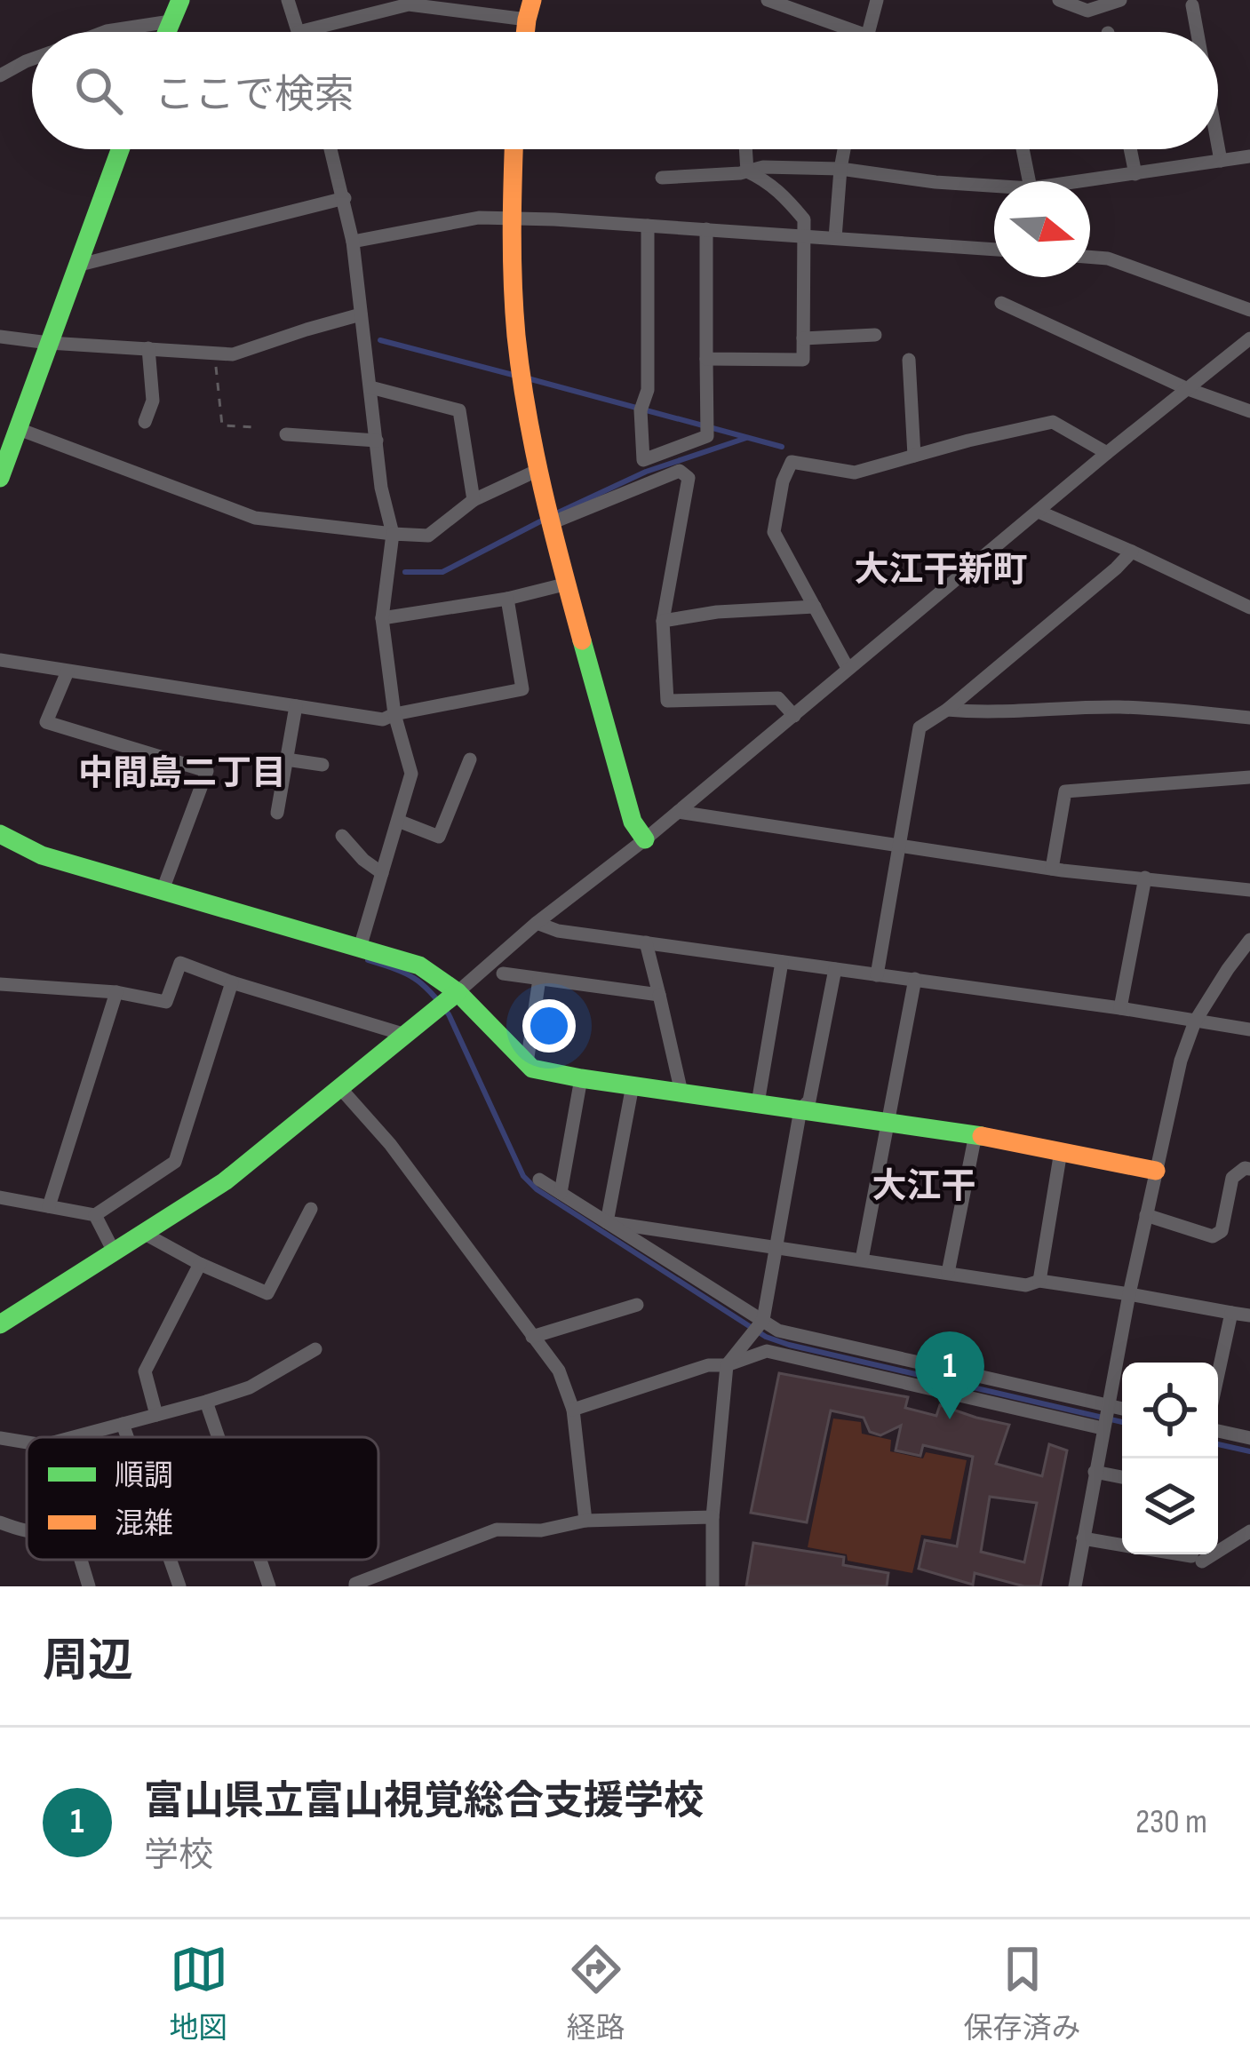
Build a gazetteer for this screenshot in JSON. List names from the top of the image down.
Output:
{
  "districts": ["大江干新町", "中間島二丁目", "大江干"],
  "legend": ["順調", "混雑"],
  "north": "right",
  "page": {
    "search": "ここで検索",
    "pins": "1",
    "heading": "周辺",
    "list": [
      {
        "mark": "1",
        "name": "富山県立富山視覚総合支援学校",
        "note": "学校",
        "value": "230 m"
      }
    ],
    "nav": ["地図", "経路", "保存済み"]
  }
}
